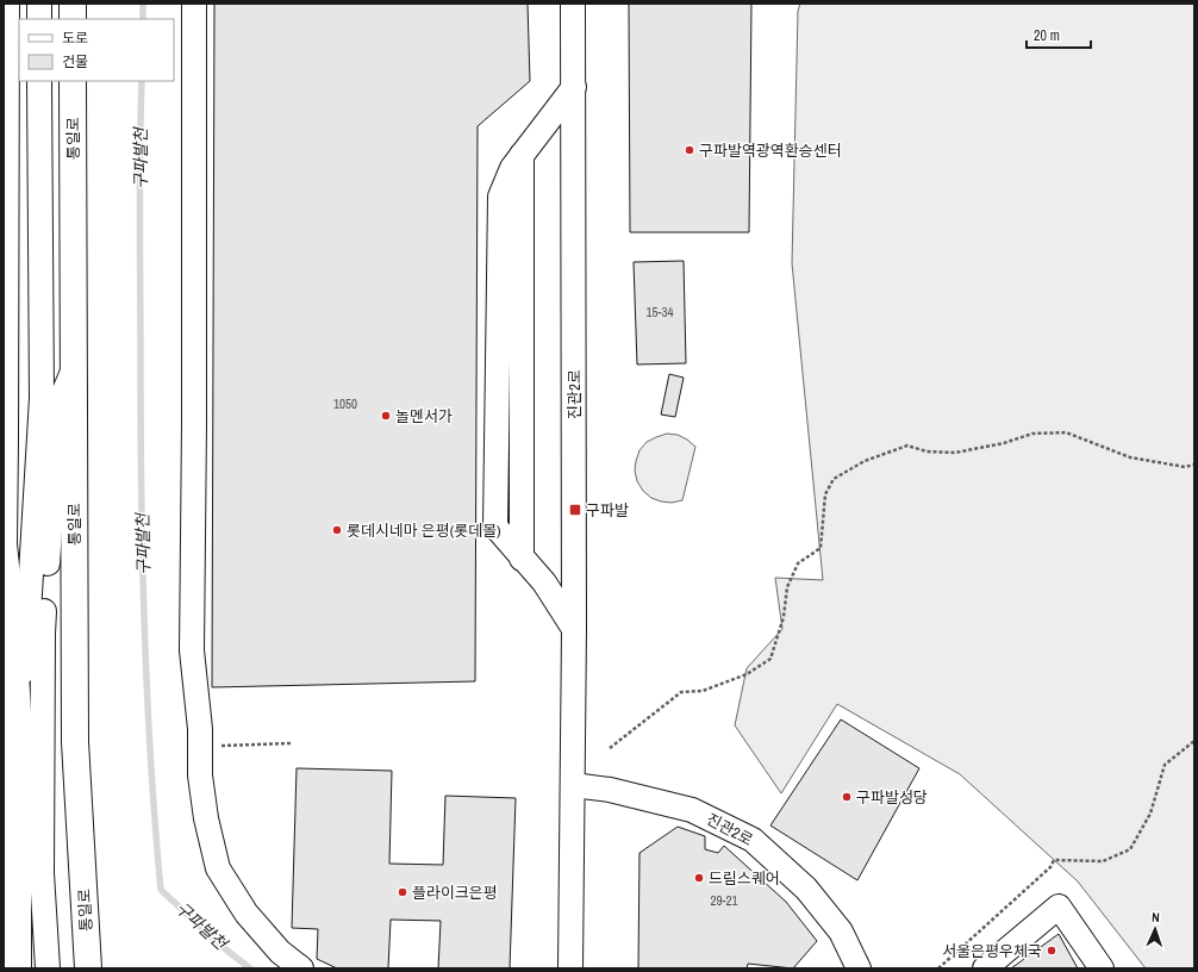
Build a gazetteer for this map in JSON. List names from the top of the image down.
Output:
{
  "streets": {
    "main road": ["통일로"],
    "street": ["진관2로"]
  },
  "water": ["구파발천"],
  "places": {
    "other": [
      "구파발역광역환승센터",
      "놀멘서가",
      "롯데시네마 은평(롯데몰)",
      "구파발성당",
      "드림스퀘어",
      "플라이크은평",
      "서울은평우체국"
    ],
    "transit": ["구파발"]
  },
  "house_numbers": ["15-34", "1050", "29-21"],
  "legend": ["도로", "건물"],
  "scale_bar": "20 m",
  "north": "top"
}
